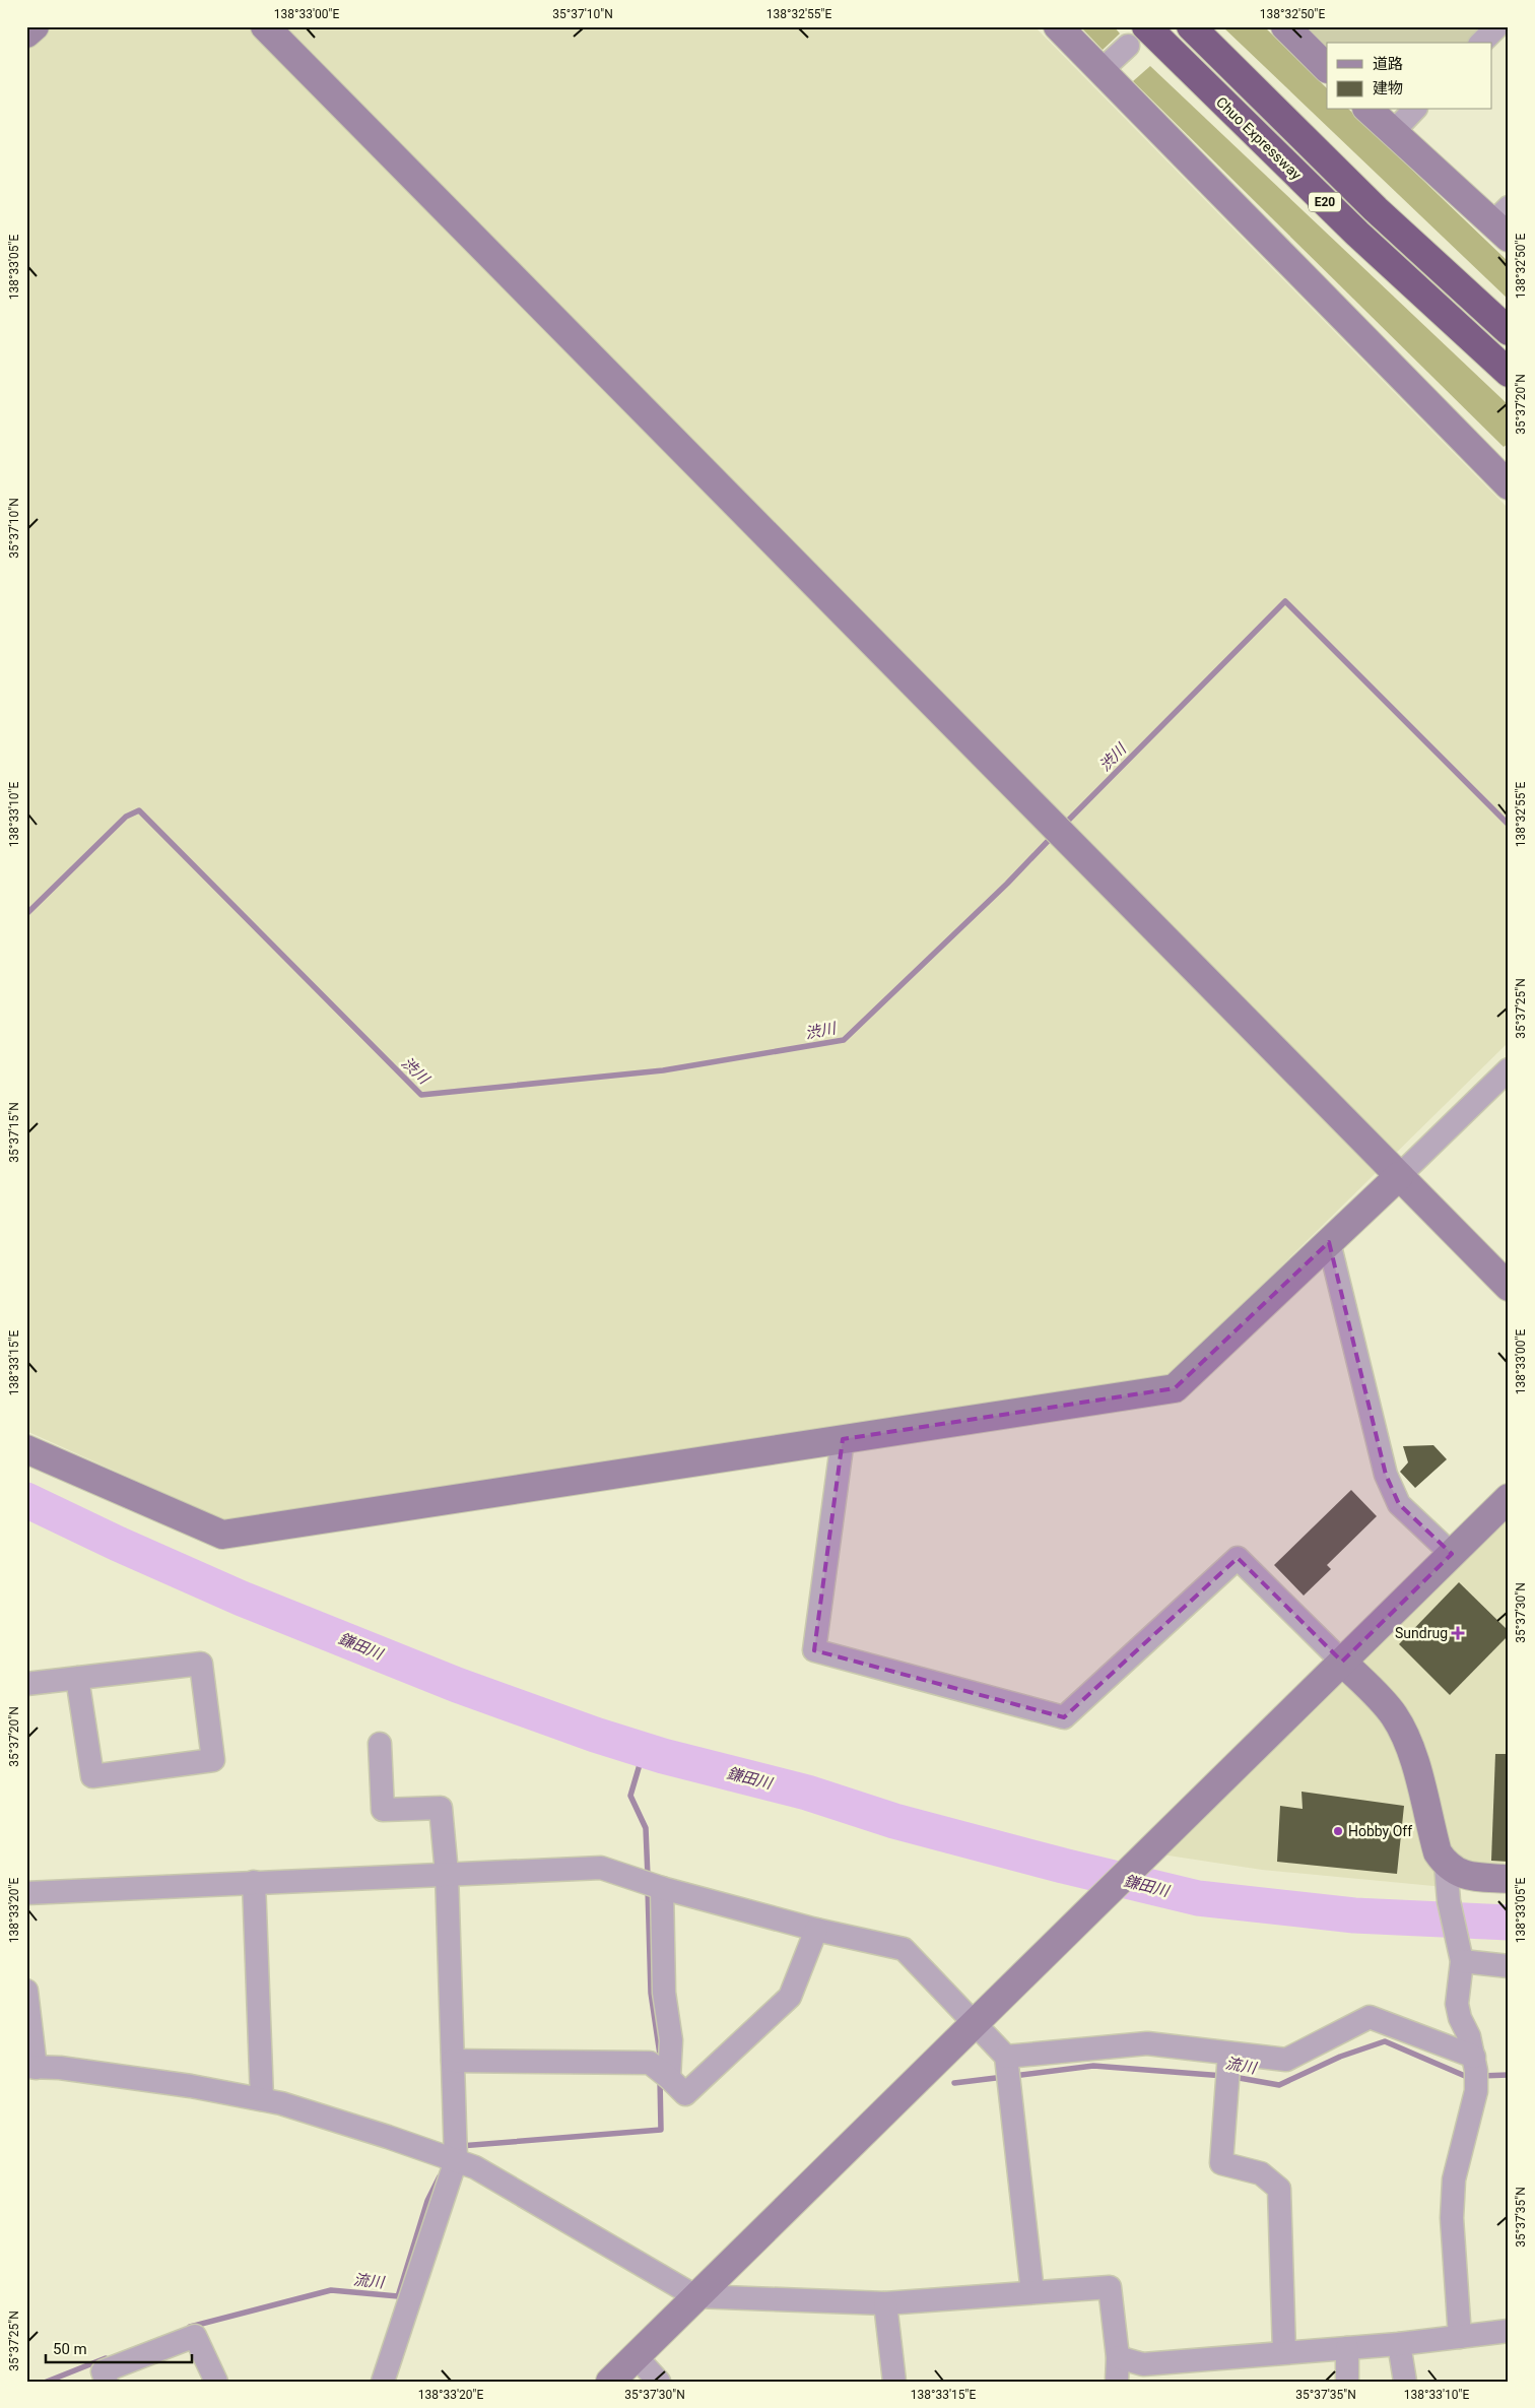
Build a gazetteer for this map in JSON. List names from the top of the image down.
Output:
{
  "streets": {
    "highway": ["Chuo Expressway", "E20"]
  },
  "water": ["渋川", "鎌田川", "流川"],
  "places": {
    "health": ["Sundrug"],
    "other": ["Hobby Off"]
  },
  "legend": ["道路", "建物"],
  "scale_bar": "50 m",
  "coordinates": [
    "138°33'00\"E",
    "35°37'10\"N",
    "138°32'55\"E",
    "138°32'50\"E",
    "138°33'05\"E",
    "35°37'20\"N",
    "138°33'10\"E",
    "35°37'25\"N",
    "35°37'15\"N",
    "138°33'15\"E",
    "35°37'30\"N",
    "138°33'20\"E",
    "35°37'35\"N"
  ]
}
